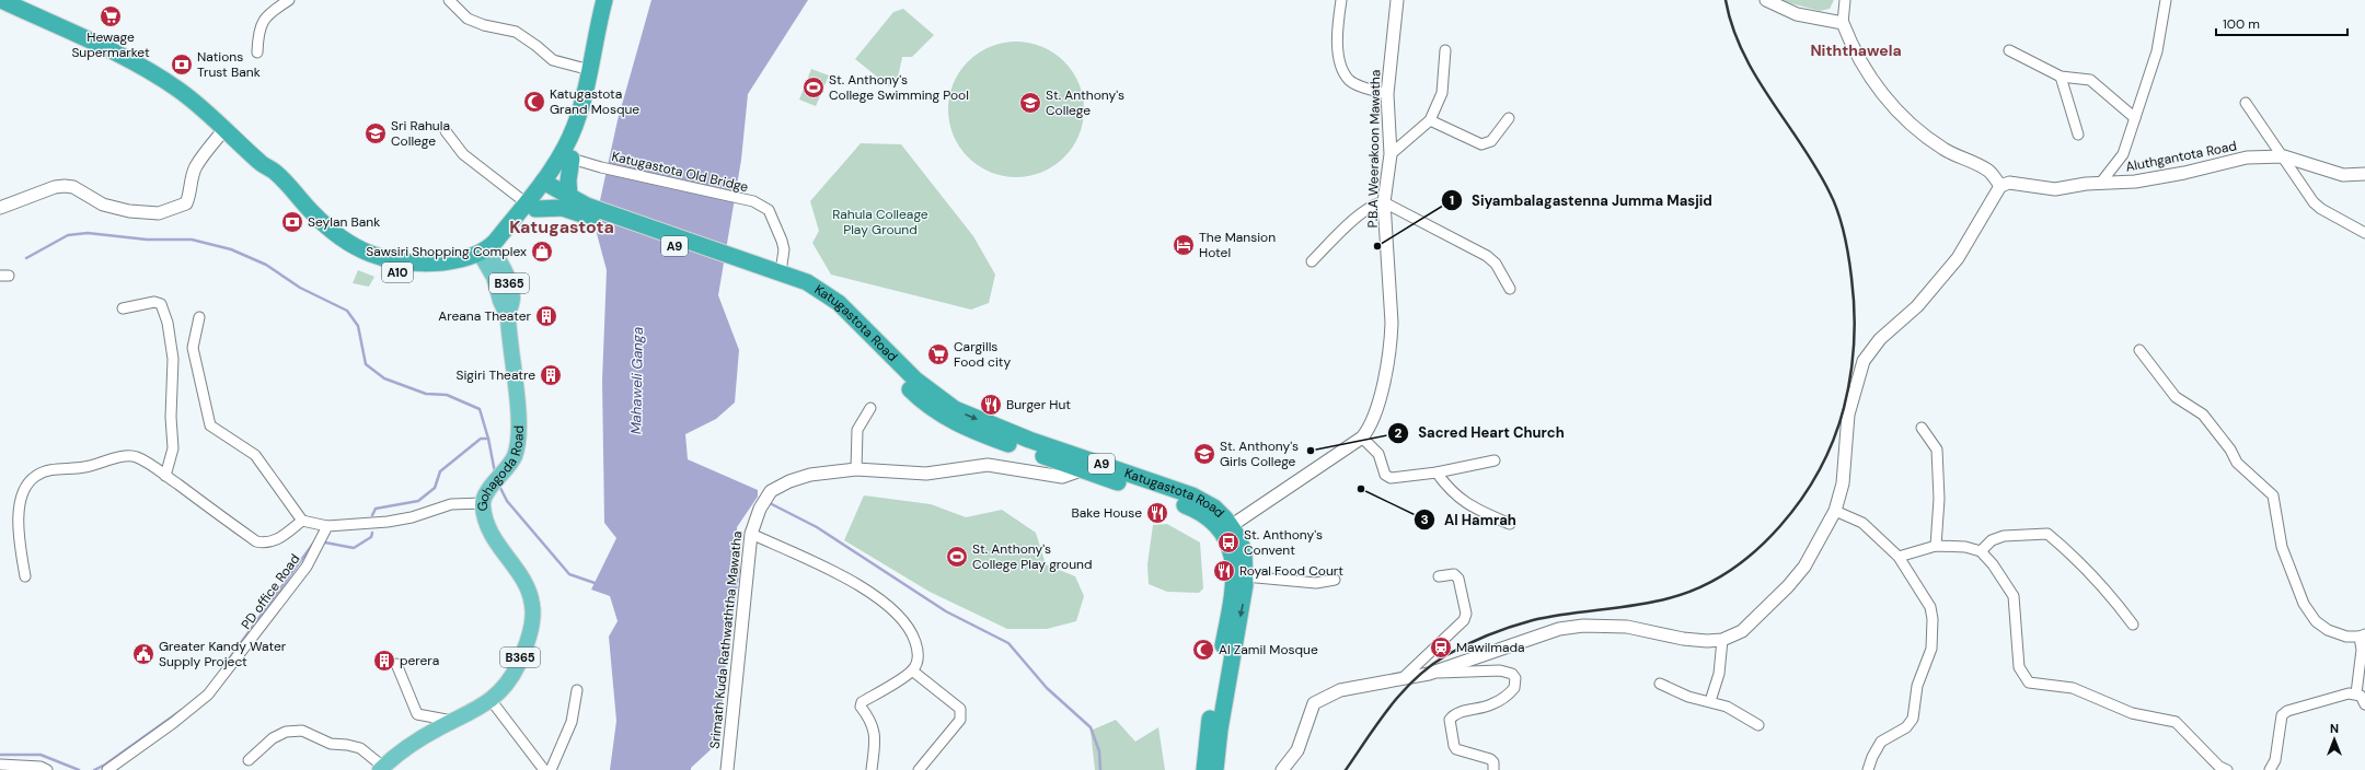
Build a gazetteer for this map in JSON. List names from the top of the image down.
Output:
{
  "streets": {
    "highway": ["A9", "A10", "Katugastota Road"],
    "main road": ["B365", "Gohagoda Road"],
    "street": [
      "P.B.A Weerakoon Mawatha",
      "Aluthgantota Road",
      "Katugastota Old Bridge",
      "PD office Road",
      "Srimath Kuda Rathwaththa Mawatha"
    ]
  },
  "crossings": [
    ["P.B.A Weerakoon Mawatha", "Katugastota Road"],
    ["Katugastota Old Bridge", "A9"],
    ["Katugastota Old Bridge", "Katugastota Road"],
    ["A9", "Katugastota Road"],
    ["A10", "Gohagoda Road"]
  ],
  "districts": ["Niththawela", "Katugastota"],
  "water": ["Mahaweli Ganga"],
  "parks": ["Rahula Colleage Play Ground"],
  "places": {
    "supermarket": ["Hewage Supermarket", "Cargills Food city"],
    "bank": ["Nations Trust Bank", "Seylan Bank"],
    "sports": ["St. Anthony's College Swimming Pool", "St. Anthony's College Play ground"],
    "mosque": ["Katugastota Grand Mosque", "Al Zamil Mosque"],
    "school or university": ["St. Anthony's College", "Sri Rahula College", "St. Anthony's Girls College"],
    "hotel": ["The Mansion Hotel"],
    "other": ["Siyambalagastenna Jumma Masjid", "Sacred Heart Church", "Al Hamrah"],
    "shop": ["Sawsiri Shopping Complex"],
    "building": ["Areana Theater", "Sigiri Theatre", "perera"],
    "restaurant": ["Burger Hut", "Bake House", "Royal Food Court"],
    "bus stop": ["St. Anthony's Convent"],
    "station": ["Mawilmada"],
    "public building": ["Greater Kandy Water Supply Project"]
  },
  "scale_bar": "100 m",
  "north": "top"
}
